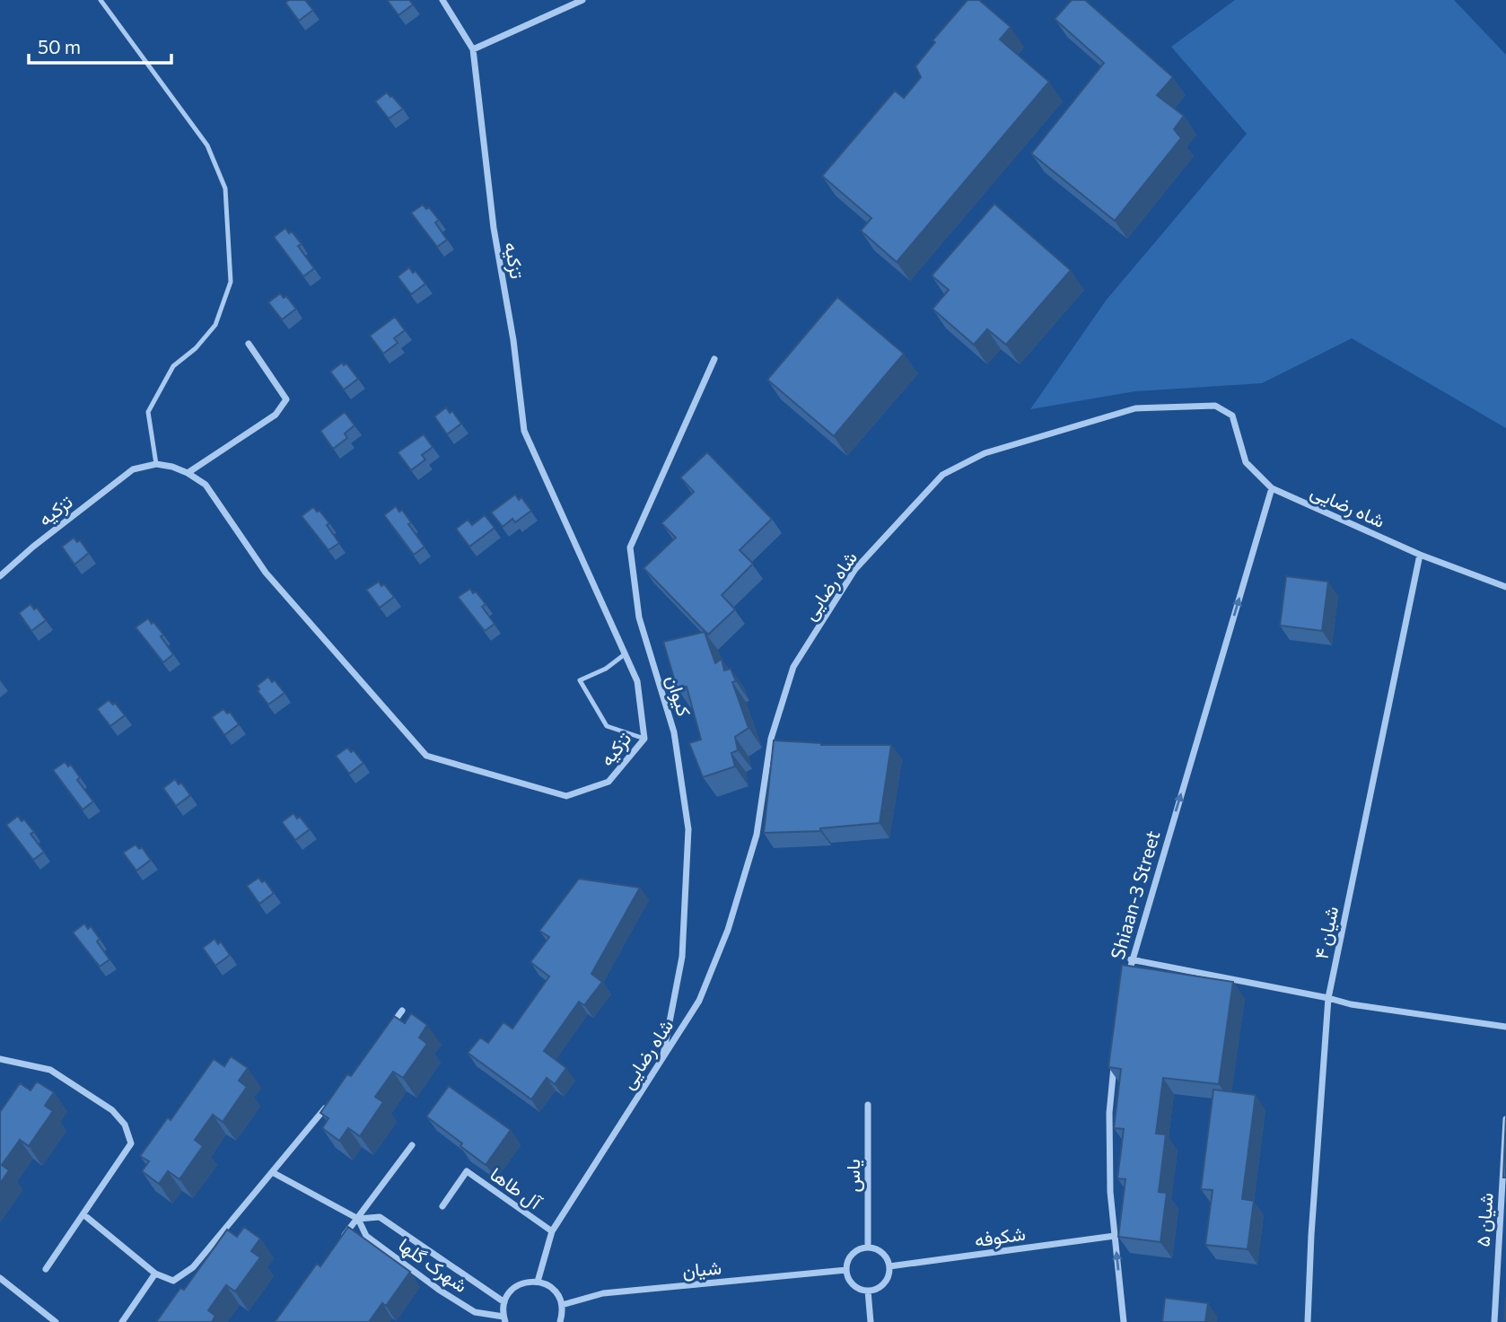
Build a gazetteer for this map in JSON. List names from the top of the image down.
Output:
{
  "streets": {
    "street": [
      "تزکیه",
      "شاه رضایی",
      "کیوان",
      "Shiaan-3 Street",
      "شیان ۴",
      "یاس",
      "آل طاها",
      "شیان ۵",
      "شکوفه",
      "شهرک گلها",
      "شیان"
    ]
  },
  "crossings": [
    ["شاه رضایی", "کیوان"],
    ["شاه رضایی", "Shiaan-3 Street"],
    ["شاه رضایی", "شیان ۴"],
    ["شاه رضایی", "آل طاها"],
    ["یاس", "شکوفه"],
    ["یاس", "شیان"],
    ["شکوفه", "شیان"]
  ],
  "one_way": ["Shiaan-3 Street"],
  "scale_bar": "50 m"
}
